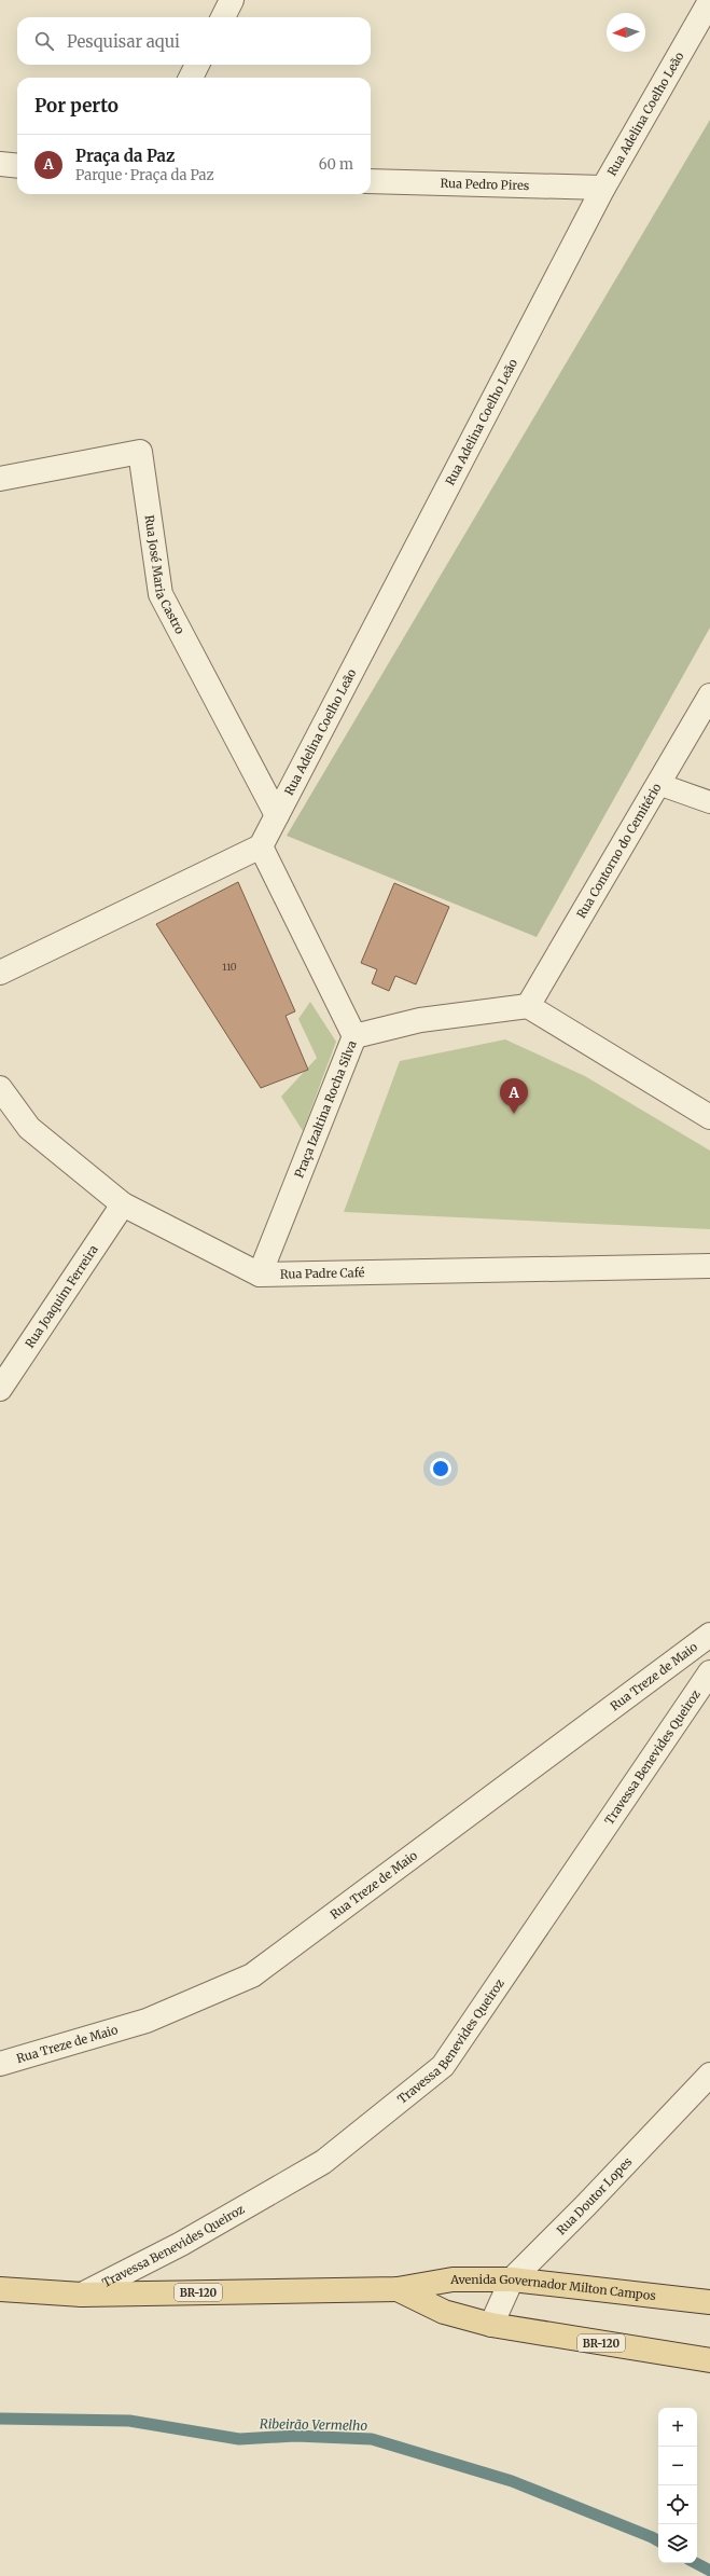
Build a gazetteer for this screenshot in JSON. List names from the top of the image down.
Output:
{
  "streets": {
    "main road": ["Avenida Governador Milton Campos", "BR-120"],
    "street": [
      "Rua Adelina Coelho Leão",
      "Rua Pedro Pires",
      "Rua José Maria Castro",
      "Rua Contorno do Cemitério",
      "Praça Izaltina Rocha Silva",
      "Rua Padre Café",
      "Rua Joaquim Ferreira",
      "Rua Treze de Maio",
      "Travessa Benevides Queiroz",
      "Rua Doutor Lopes"
    ]
  },
  "crossings": [
    ["Rua Adelina Coelho Leão", "Rua Pedro Pires"],
    ["Rua Adelina Coelho Leão", "Rua José Maria Castro"],
    ["Rua Contorno do Cemitério", "Praça Izaltina Rocha Silva"],
    ["Praça Izaltina Rocha Silva", "Rua Padre Café"],
    ["Rua Padre Café", "Rua Joaquim Ferreira"],
    ["Travessa Benevides Queiroz", "Avenida Governador Milton Campos"],
    ["Rua Doutor Lopes", "Avenida Governador Milton Campos"]
  ],
  "water": ["Ribeirão Vermelho"],
  "house_numbers": ["110"],
  "north": "left",
  "page": {
    "search": "Pesquisar aqui",
    "heading": "Por perto",
    "list": [
      {
        "mark": "A",
        "name": "Praça da Paz",
        "note": "Parque · Praça da Paz",
        "value": "60 m"
      }
    ],
    "pins": "A",
    "map_buttons": ["+", "−"]
  }
}
